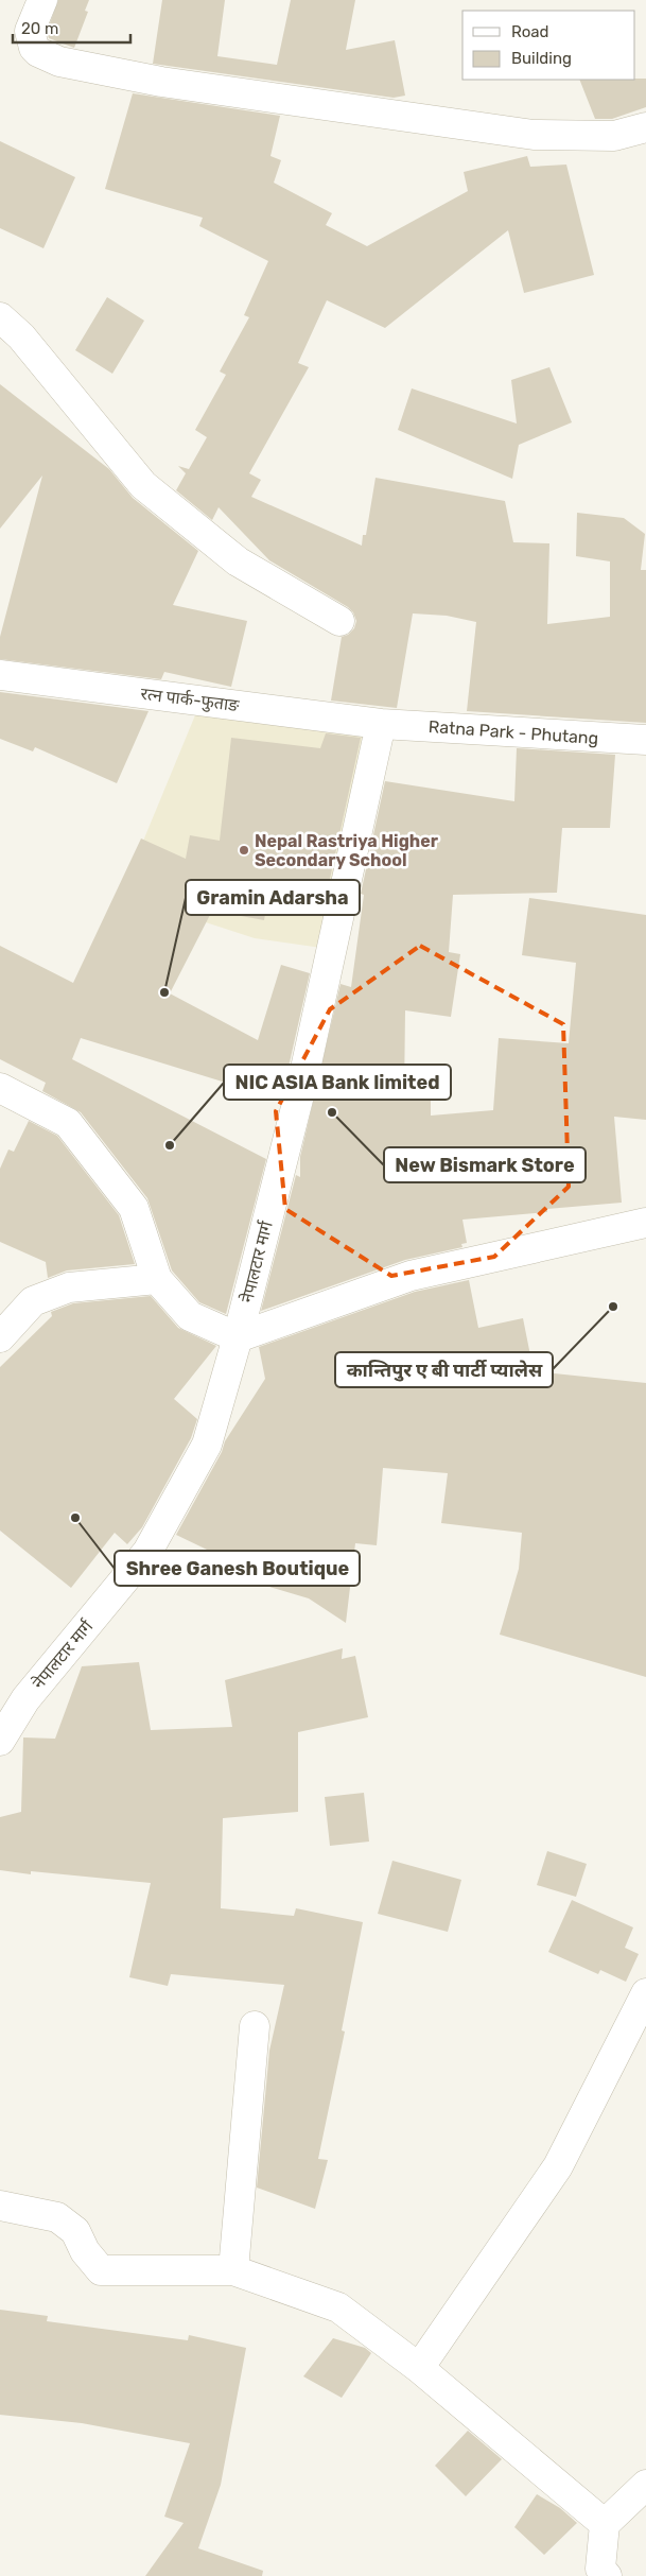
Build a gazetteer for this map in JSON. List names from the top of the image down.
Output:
{
  "streets": {
    "street": ["रत्न पार्क-फुताङ", "Ratna Park - Phutang", "नेपालटार मार्ग"]
  },
  "crossings": [
    ["रत्न पार्क-फुताङ", "Ratna Park - Phutang"],
    ["रत्न पार्क-फुताङ", "नेपालटार मार्ग"],
    ["Ratna Park - Phutang", "नेपालटार मार्ग"]
  ],
  "places": [
    "Nepal Rastriya Higher Secondary School",
    "Gramin Adarsha",
    "New Bismark Store",
    "NIC ASIA Bank limited",
    "कान्तिपुर ए बी पार्टी प्यालेस",
    "Shree Ganesh Boutique"
  ],
  "legend": ["Road", "Building"],
  "scale_bar": "20 m"
}
